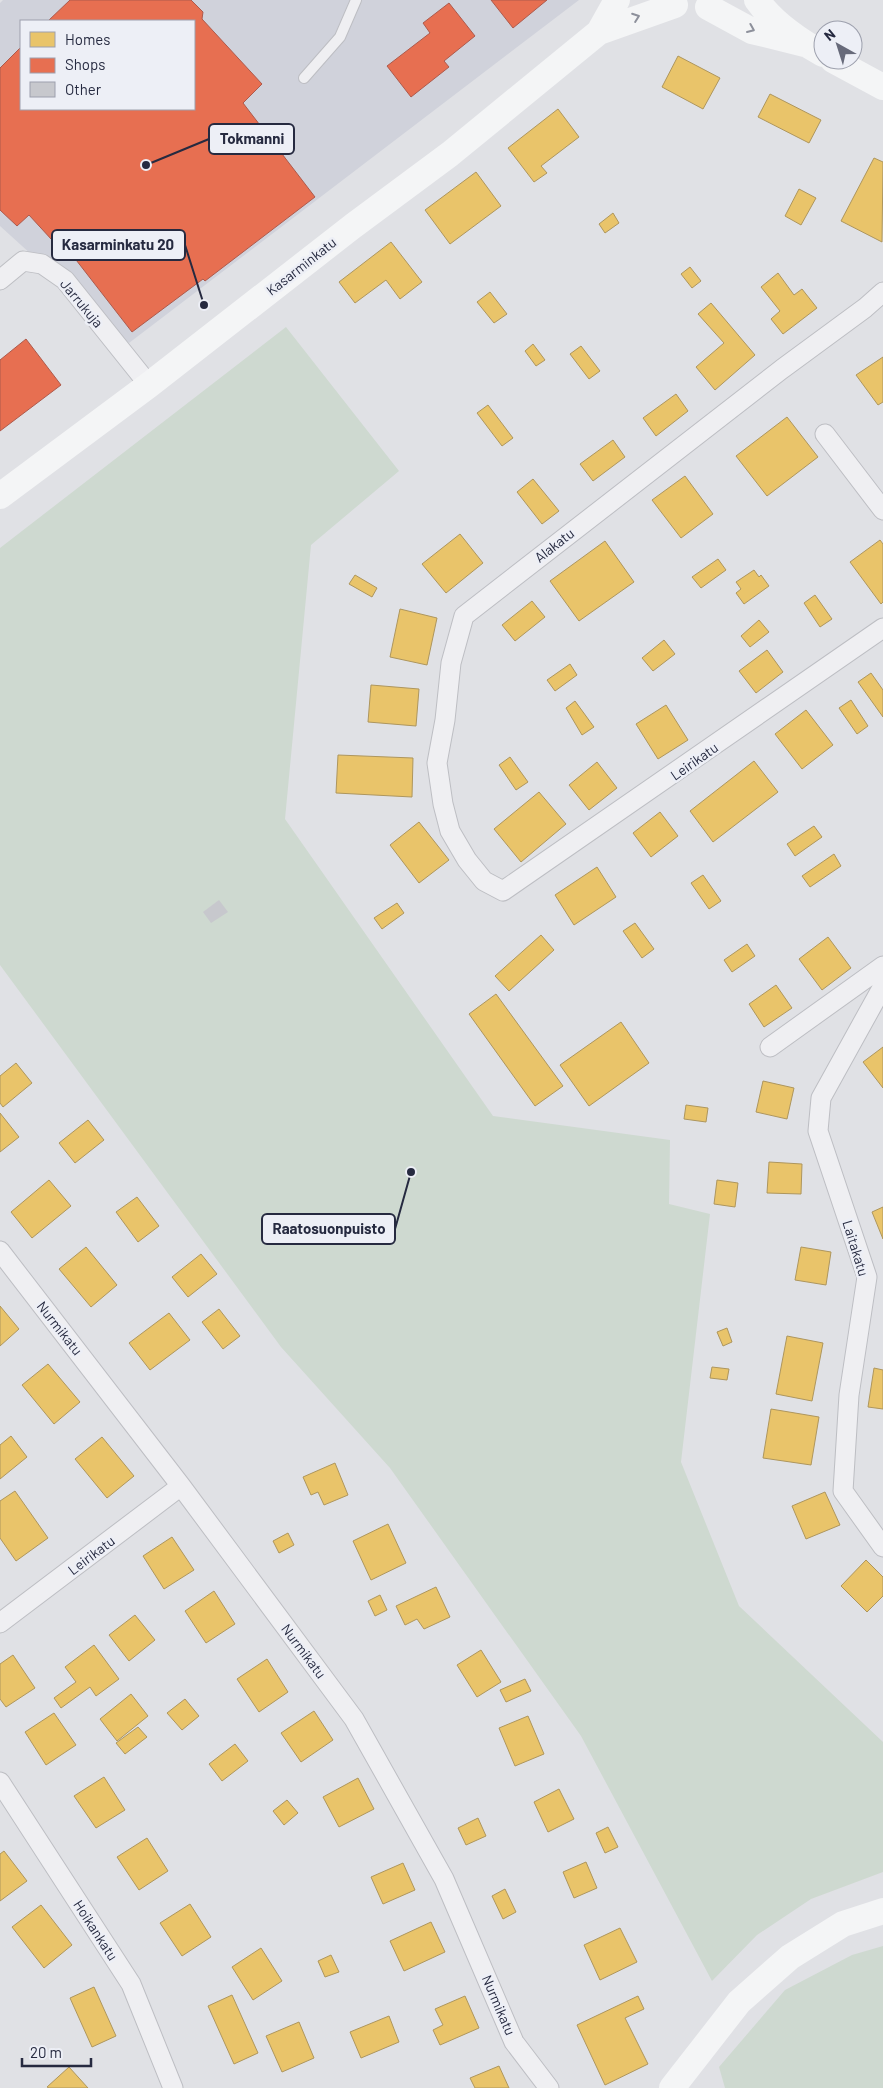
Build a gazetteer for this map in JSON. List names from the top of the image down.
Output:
{
  "streets": {
    "street": [
      "Kasarminkatu",
      "Jarrukuja",
      "Alakatu",
      "Leirikatu",
      "Laitakatu",
      "Nurmikatu",
      "Hoikankatu"
    ]
  },
  "crossings": [
    ["Kasarminkatu", "Jarrukuja"],
    ["Alakatu", "Leirikatu"],
    ["Leirikatu", "Nurmikatu"]
  ],
  "places": ["Tokmanni", "Kasarminkatu 20", "Raatosuonpuisto"],
  "legend": ["Homes", "Shops", "Other"],
  "scale_bar": "20 m",
  "north": "top left"
}
